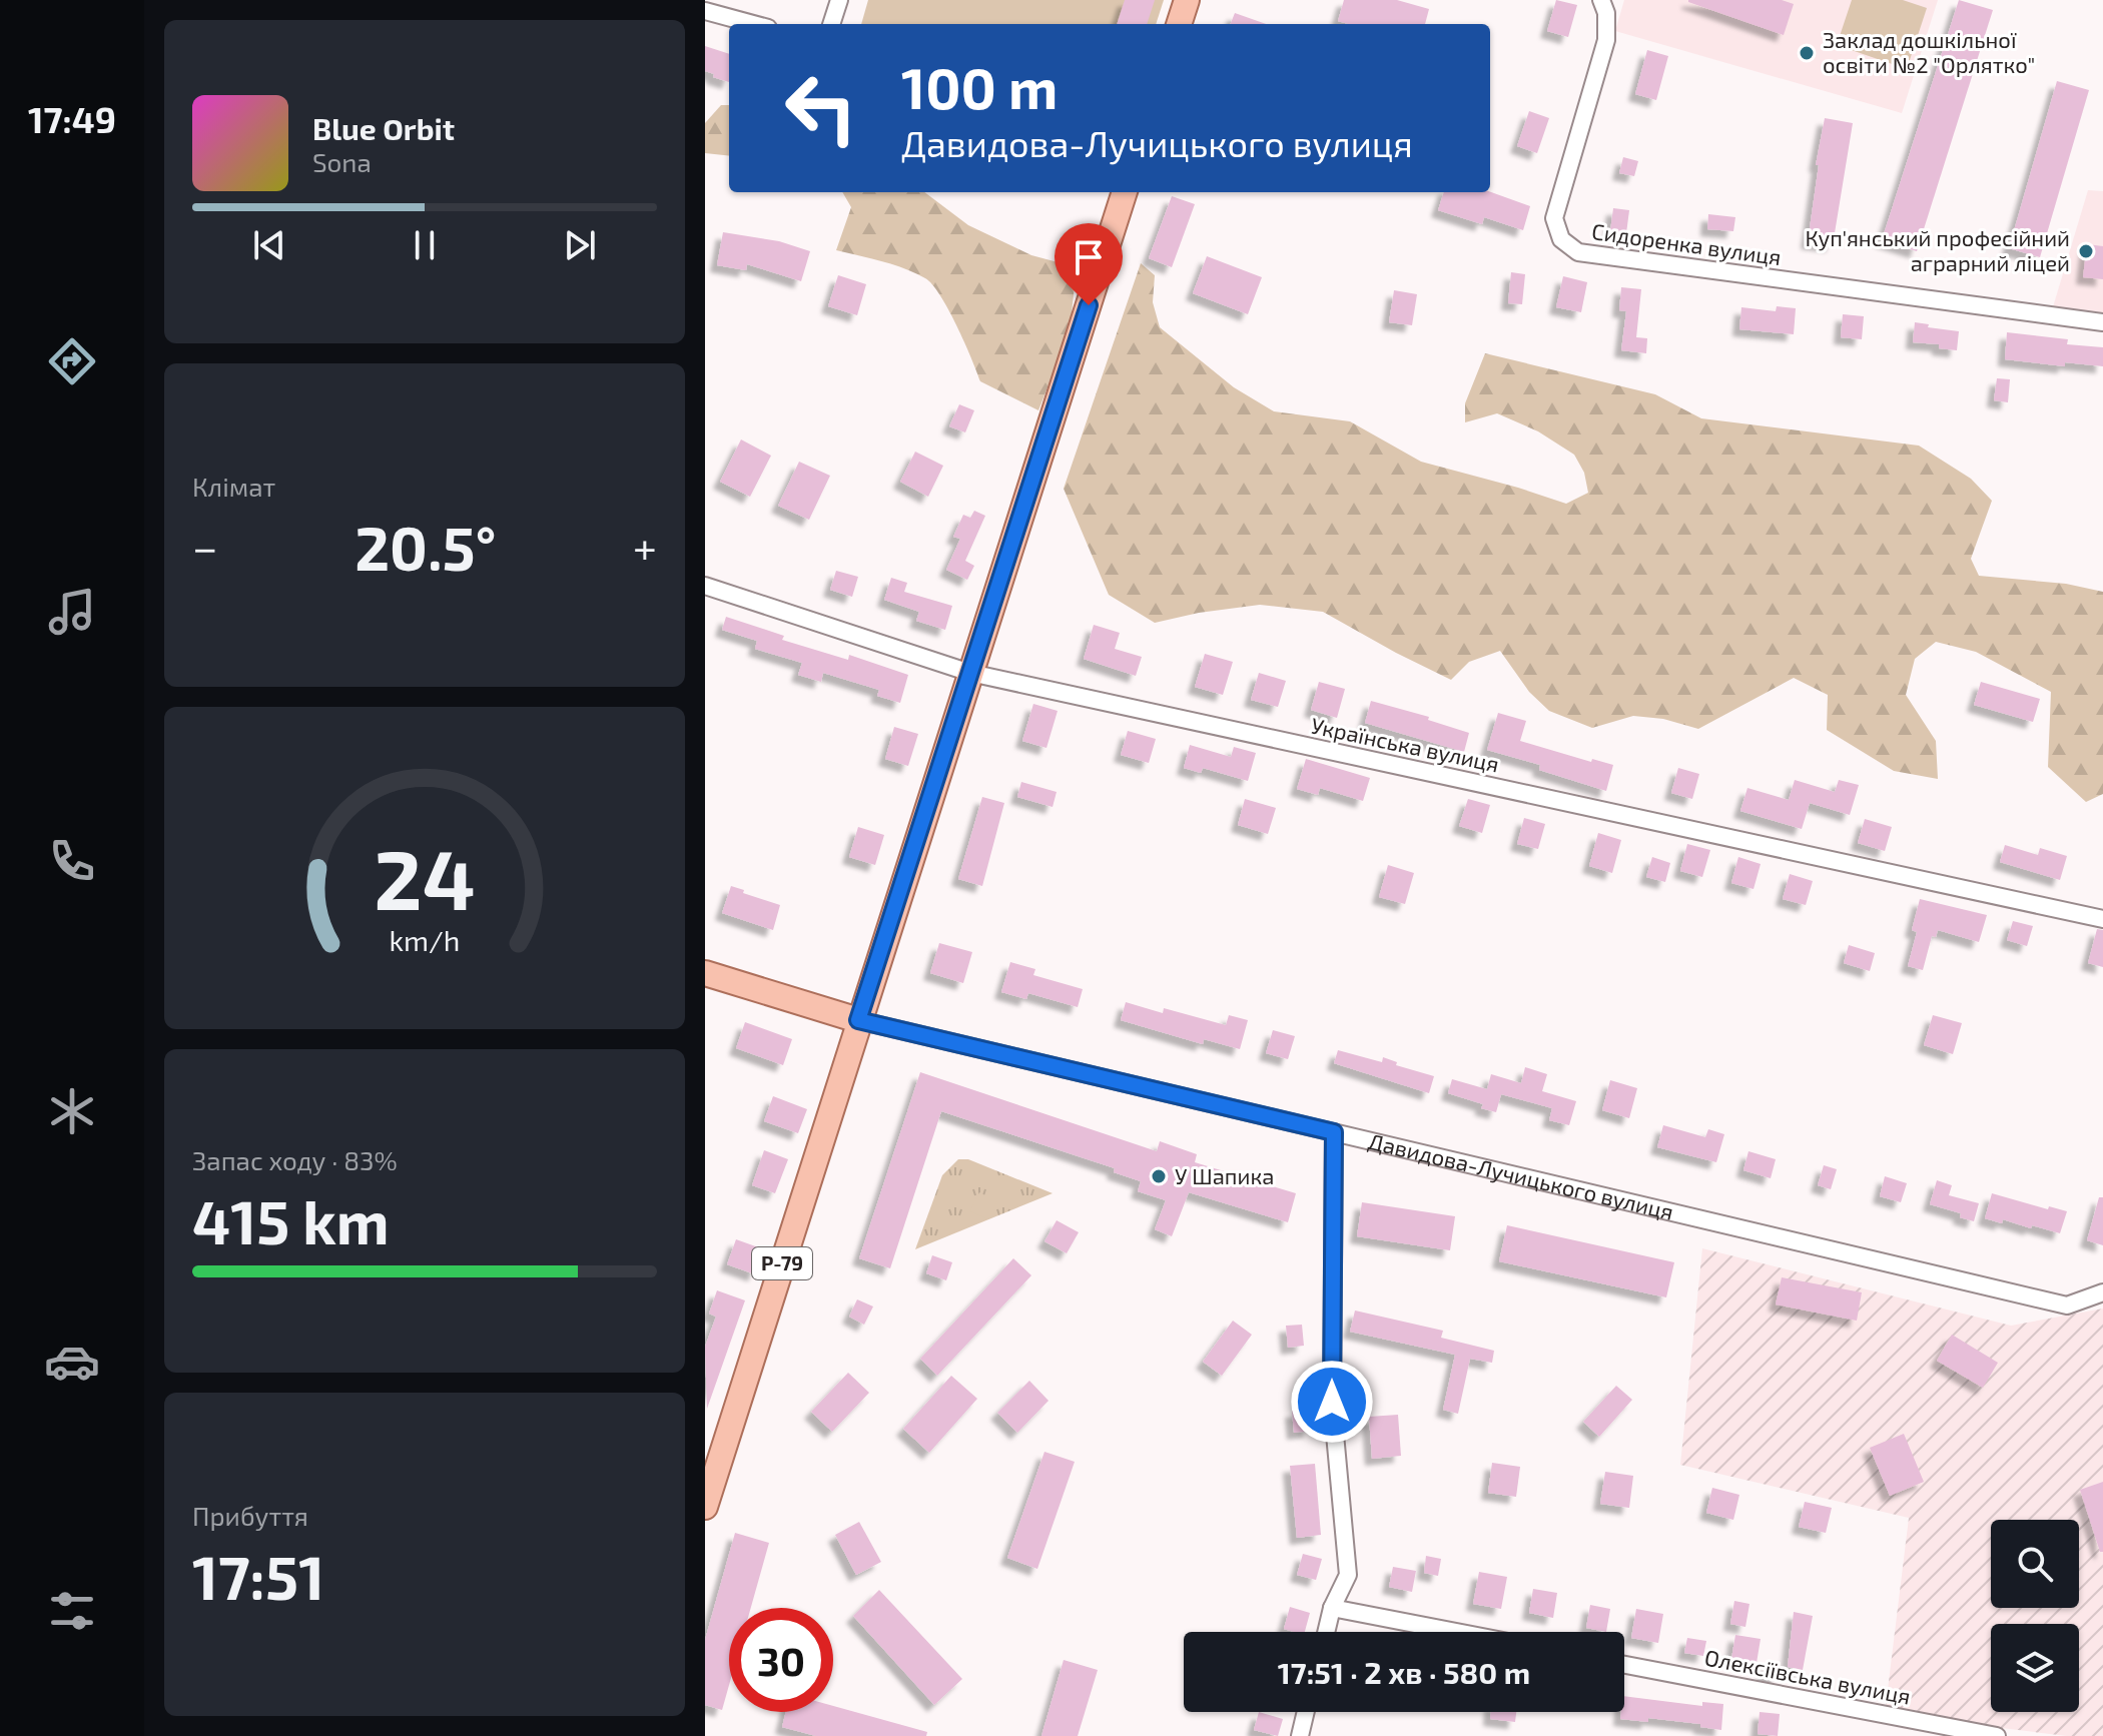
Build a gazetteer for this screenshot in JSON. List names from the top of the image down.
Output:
{
  "streets": {
    "main road": ["Давидова-Лучицького вулиця", "Р-79"],
    "street": ["Сидоренка вулиця", "Українська вулиця", "Олексіївська вулиця"]
  },
  "crossings": [
    ["Українська вулиця", "Р-79"],
    ["Давидова-Лучицького вулиця", "Р-79"]
  ],
  "places": ["Заклад дошкільної освіти №2 \"Орлятко\"", "Куп'янський професійний аграрний ліцей", "У Шапика"],
  "page": {
    "tabs": "17:49",
    "turn": ["100 m", "Давидова-Лучицького вулиця"],
    "song": ["Blue Orbit", "Sona"],
    "tile": [
      "Клімат",
      ["Запас ходу · 83%", "415 km"],
      ["Прибуття", "17:51"]
    ],
    "heat": ["−", "20.5°", "+"],
    "limit": "30",
    "trip": "17:51 · 2 хв · 580 m",
    "gauge": ["24", "km/h"]
  }
}
